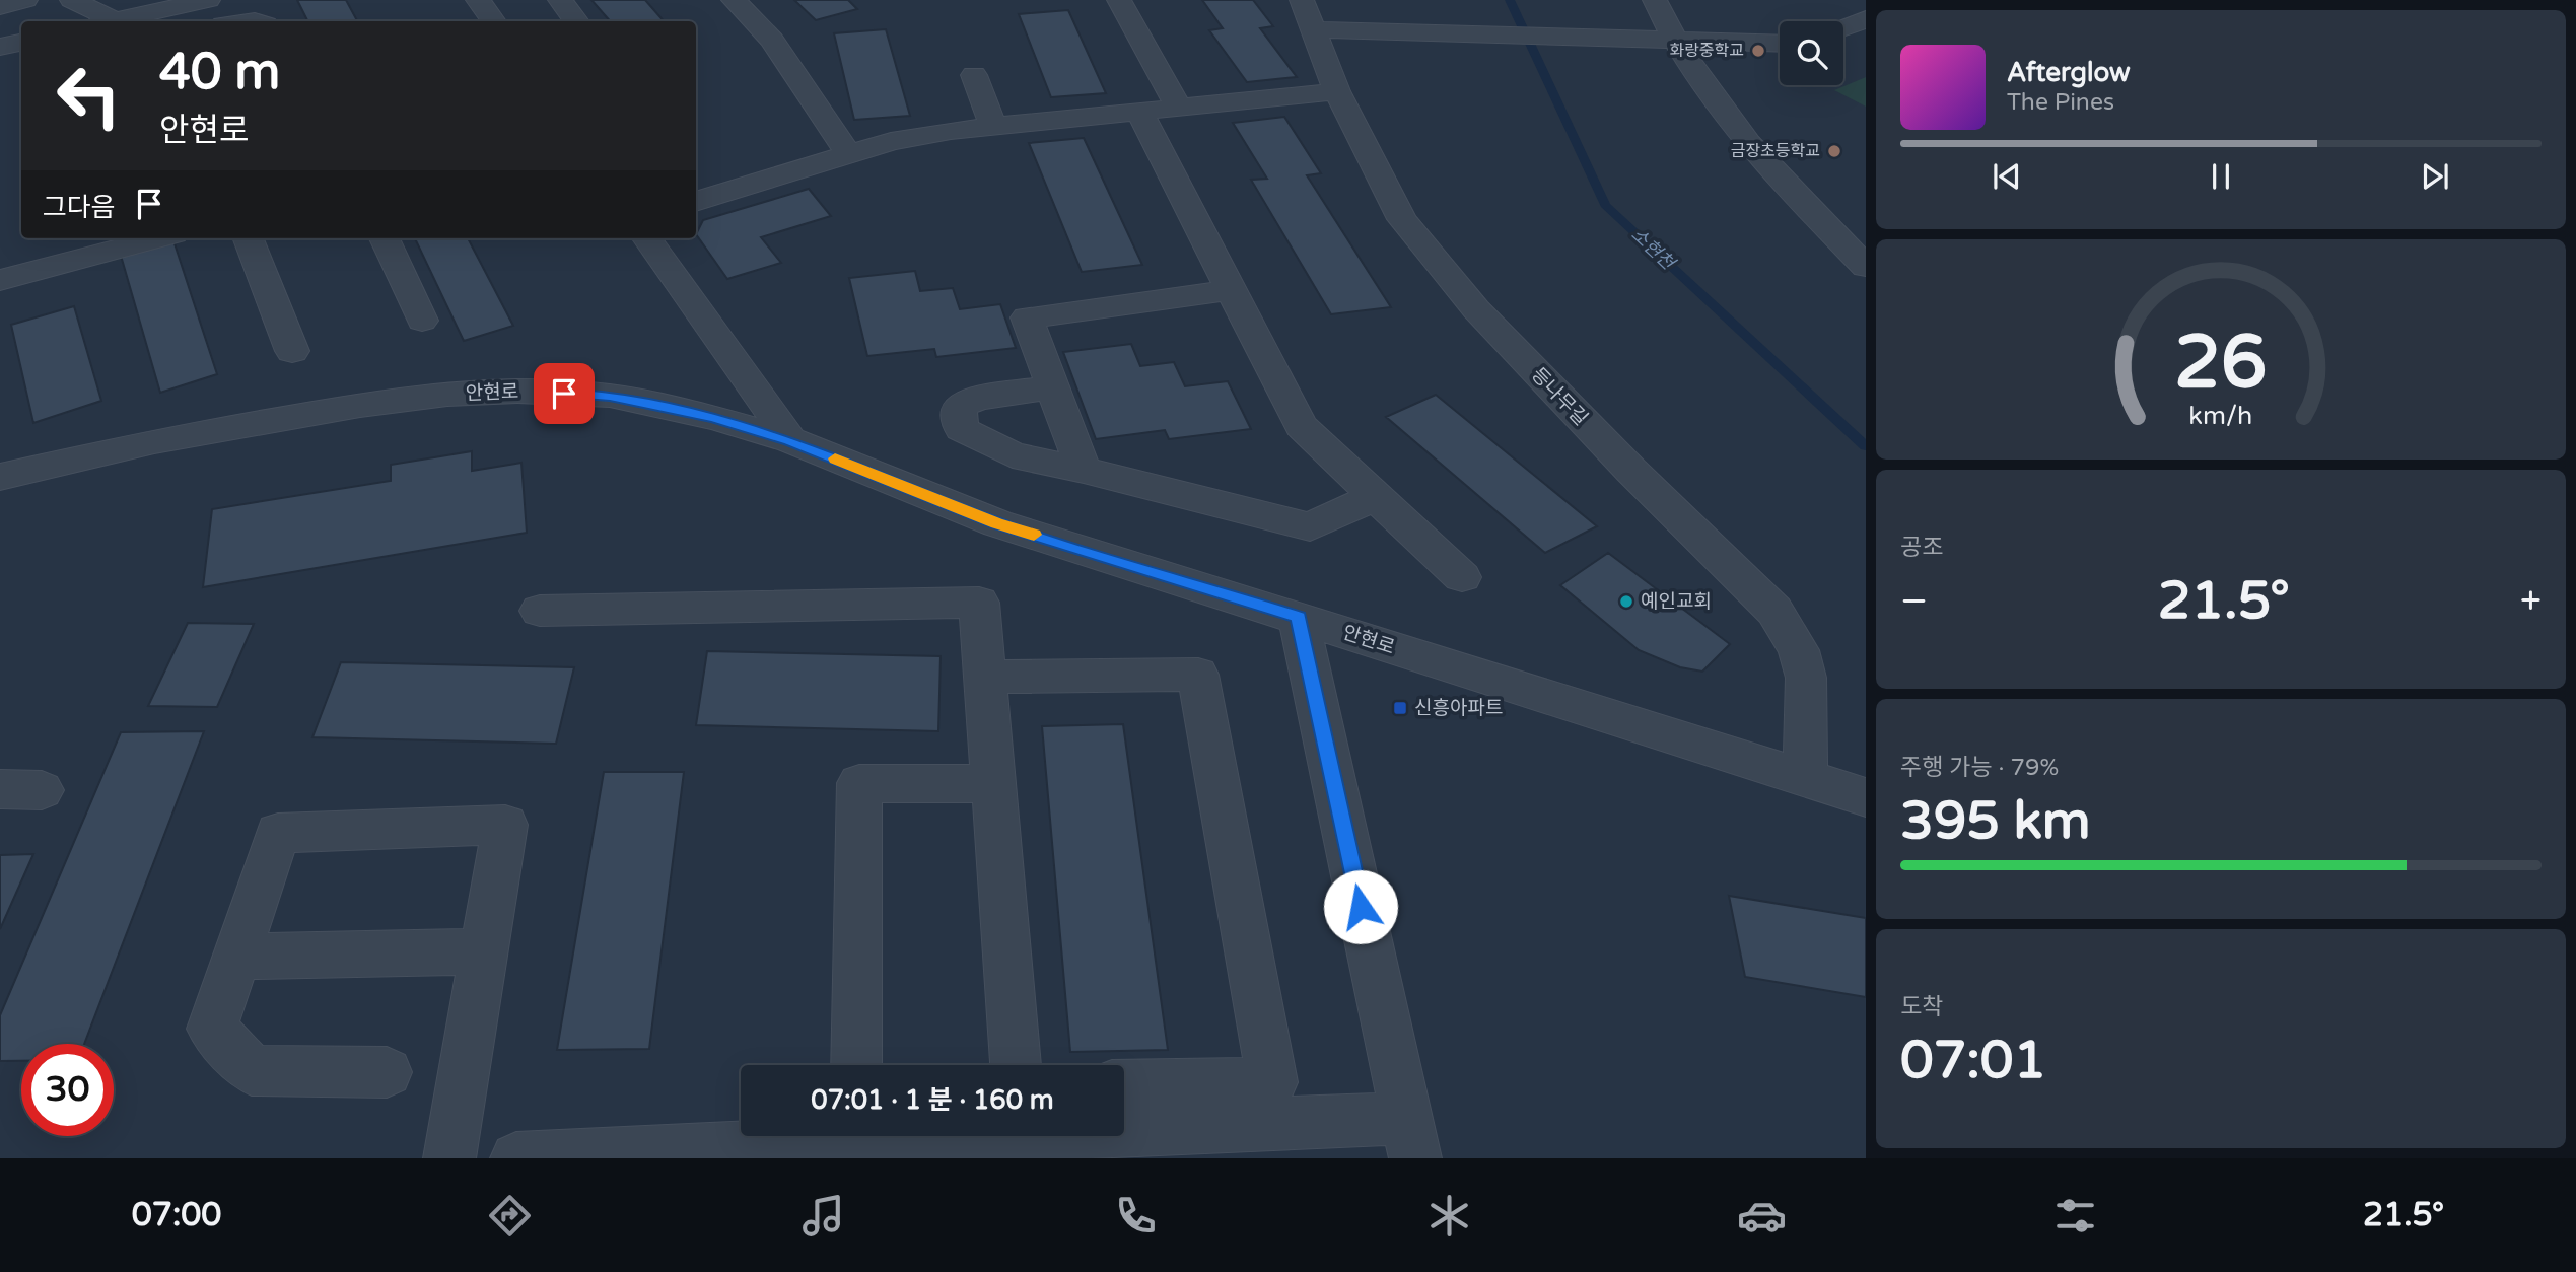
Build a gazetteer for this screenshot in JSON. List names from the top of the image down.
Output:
{
  "streets": {
    "street": ["안현로", "등나무길"]
  },
  "crossings": [
    ["안현로", "등나무길"]
  ],
  "water": ["소현천"],
  "places": {
    "other": ["화랑중학교", "금장초등학교", "예인교회"],
    "transit": ["신흥아파트"]
  },
  "page": {
    "turn": ["40 m", "안현로"],
    "song": ["Afterglow", "The Pines"],
    "then": "그다음",
    "tile": [
      "공조",
      ["주행 가능 · 79%", "395 km"],
      ["도착", "07:01"]
    ],
    "heat": ["−", "21.5°", "+"],
    "limit": "30",
    "trip": "07:01 · 1 분 · 160 m",
    "tabs": ["07:00", "21.5°"],
    "gauge": ["26", "km/h"]
  }
}
